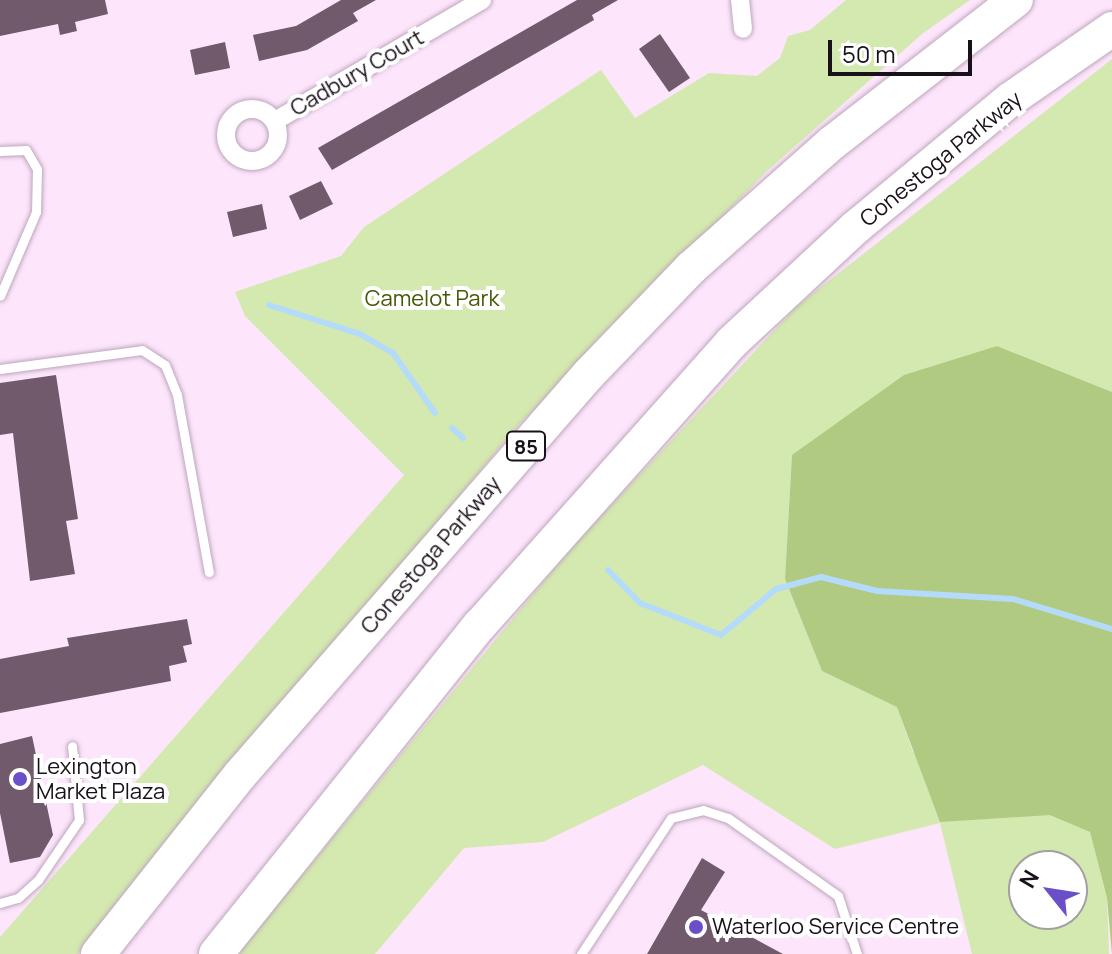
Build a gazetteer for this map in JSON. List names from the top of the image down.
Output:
{
  "streets": {
    "highway": ["Conestoga Parkway", "85"],
    "street": ["Cadbury Court"]
  },
  "parks": ["Camelot Park"],
  "places": ["Lexington Market Plaza", "Waterloo Service Centre"],
  "scale_bar": "50 m",
  "north": "top left"
}
